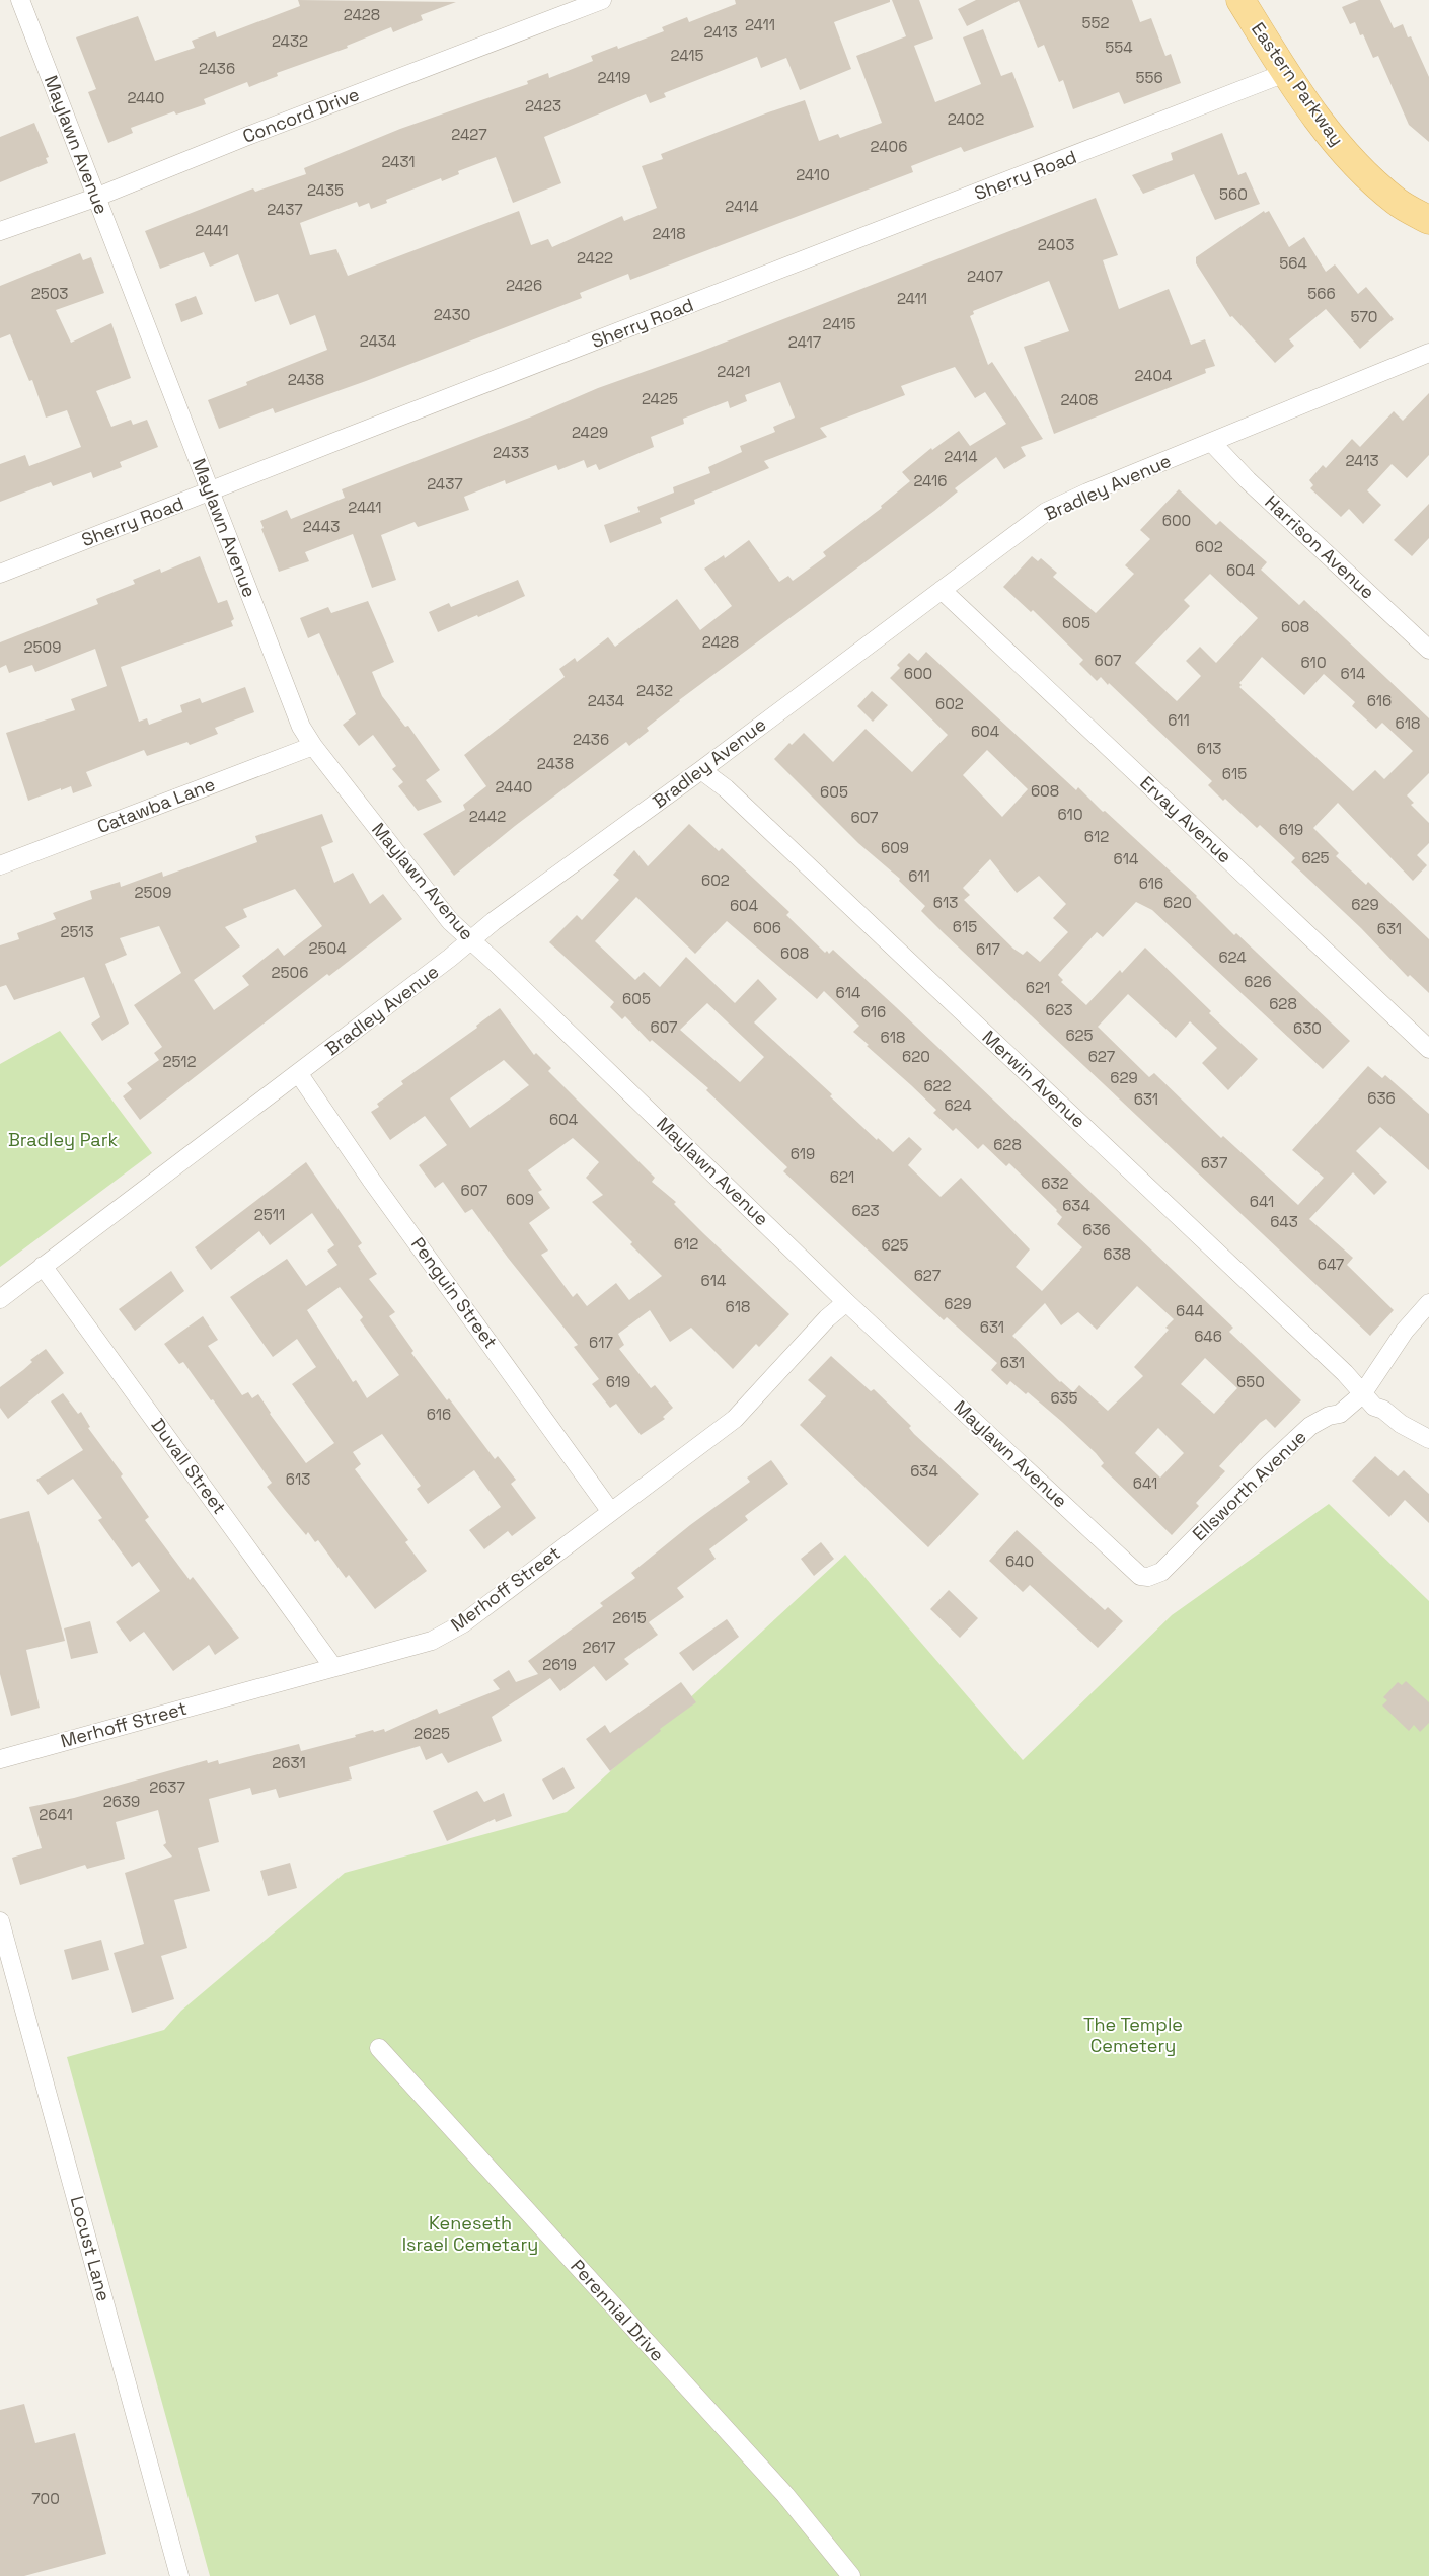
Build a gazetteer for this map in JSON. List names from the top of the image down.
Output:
{
  "streets": {
    "main road": ["Eastern Parkway"],
    "street": [
      "Concord Drive",
      "Maylawn Avenue",
      "Sherry Road",
      "Bradley Avenue",
      "Harrison Avenue",
      "Catawba Lane",
      "Ervay Avenue",
      "Merwin Avenue",
      "Penguin Street",
      "Duvall Street",
      "Ellsworth Avenue",
      "Merhoff Street",
      "Locust Lane",
      "Perennial Drive"
    ]
  },
  "crossings": [
    ["Eastern Parkway", "Sherry Road"],
    ["Concord Drive", "Maylawn Avenue"],
    ["Maylawn Avenue", "Sherry Road"],
    ["Maylawn Avenue", "Bradley Avenue"],
    ["Maylawn Avenue", "Catawba Lane"],
    ["Maylawn Avenue", "Ellsworth Avenue"],
    ["Maylawn Avenue", "Merhoff Street"],
    ["Bradley Avenue", "Harrison Avenue"],
    ["Bradley Avenue", "Ervay Avenue"],
    ["Bradley Avenue", "Merwin Avenue"],
    ["Bradley Avenue", "Penguin Street"],
    ["Bradley Avenue", "Duvall Street"],
    ["Merwin Avenue", "Ellsworth Avenue"],
    ["Penguin Street", "Merhoff Street"],
    ["Duvall Street", "Merhoff Street"]
  ],
  "parks": ["Bradley Park", "The Temple Cemetery", "Keneseth Israel Cemetary"],
  "house_numbers": [
    "2428",
    "552",
    "2411",
    "2413",
    "2432",
    "554",
    "2415",
    "2436",
    "2419",
    "556",
    "2440",
    "2423",
    "2402",
    "2427",
    "2406",
    "2431",
    "2410",
    "2435",
    "560",
    "2414",
    "2437",
    "2441",
    "2418",
    "2403",
    "2422",
    "564",
    "2407",
    "2426",
    "2503",
    "566",
    "2411",
    "2430",
    "570",
    "2415",
    "2434",
    "2417",
    "2421",
    "2404",
    "2438",
    "2425",
    "2408",
    "2429",
    "2433",
    "2414",
    "2413",
    "2416",
    "2437",
    "2441",
    "600",
    "2443",
    "602",
    "604",
    "605",
    "608",
    "2428",
    "2509",
    "607",
    "610",
    "600",
    "614",
    "2432",
    "2434",
    "616",
    "602",
    "611",
    "618",
    "604",
    "2436",
    "613",
    "2438",
    "615",
    "2440",
    "608",
    "605",
    "610",
    "2442",
    "607",
    "619",
    "612",
    "609",
    "625",
    "614",
    "611",
    "602",
    "616",
    "2509",
    "613",
    "620",
    "629",
    "604",
    "615",
    "606",
    "631",
    "2513",
    "2504",
    "617",
    "608",
    "624",
    "2506",
    "626",
    "621",
    "614",
    "605",
    "628",
    "623",
    "616",
    "607",
    "630",
    "625",
    "618",
    "620",
    "627",
    "2512",
    "629",
    "622",
    "636",
    "631",
    "624",
    "604",
    "628",
    "619",
    "637",
    "621",
    "632",
    "607",
    "609",
    "641",
    "634",
    "623",
    "2511",
    "643",
    "636",
    "612",
    "625",
    "638",
    "647",
    "627",
    "614",
    "629",
    "618",
    "644",
    "631",
    "646",
    "617",
    "631",
    "619",
    "650",
    "635",
    "616",
    "634",
    "613",
    "641",
    "640",
    "2615",
    "2617",
    "2619",
    "2625",
    "2631",
    "2637",
    "2639",
    "2641",
    "700"
  ]
}
